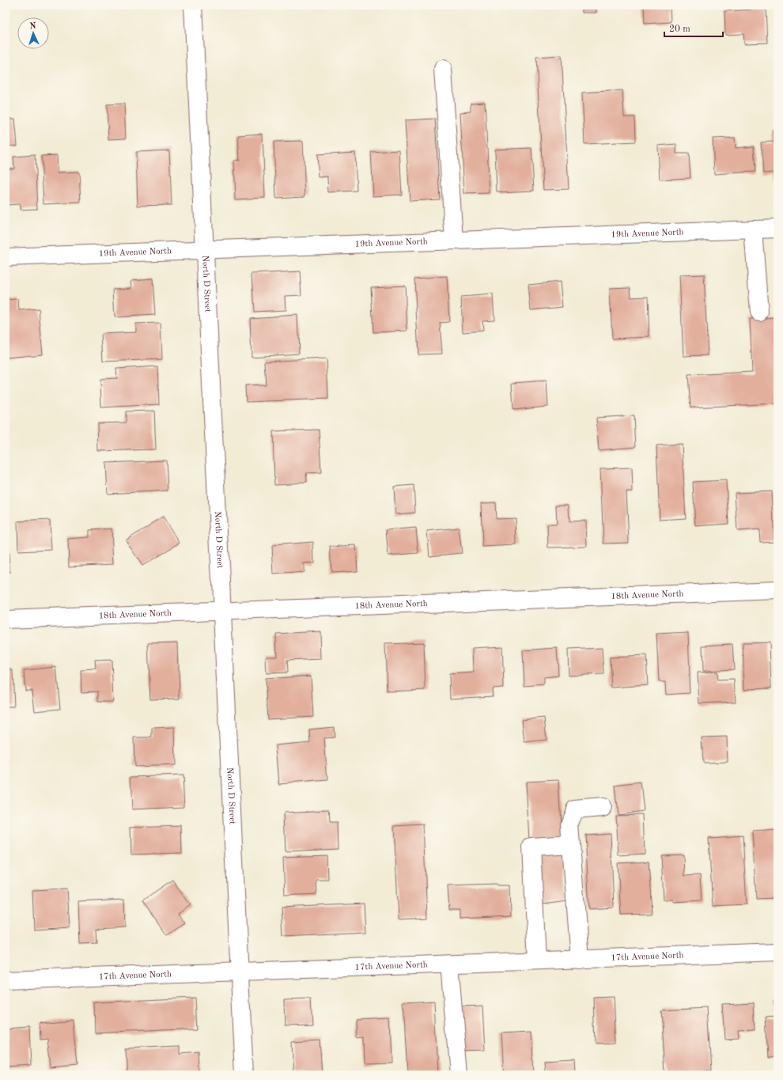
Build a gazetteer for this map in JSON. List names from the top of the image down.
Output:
{
  "streets": {
    "street": [
      "19th Avenue North",
      "North D Street",
      "18th Avenue North",
      "17th Avenue North"
    ]
  },
  "crossings": [
    ["19th Avenue North", "North D Street"],
    ["North D Street", "18th Avenue North"],
    ["North D Street", "17th Avenue North"]
  ],
  "scale_bar": "20 m",
  "north": "top"
}
